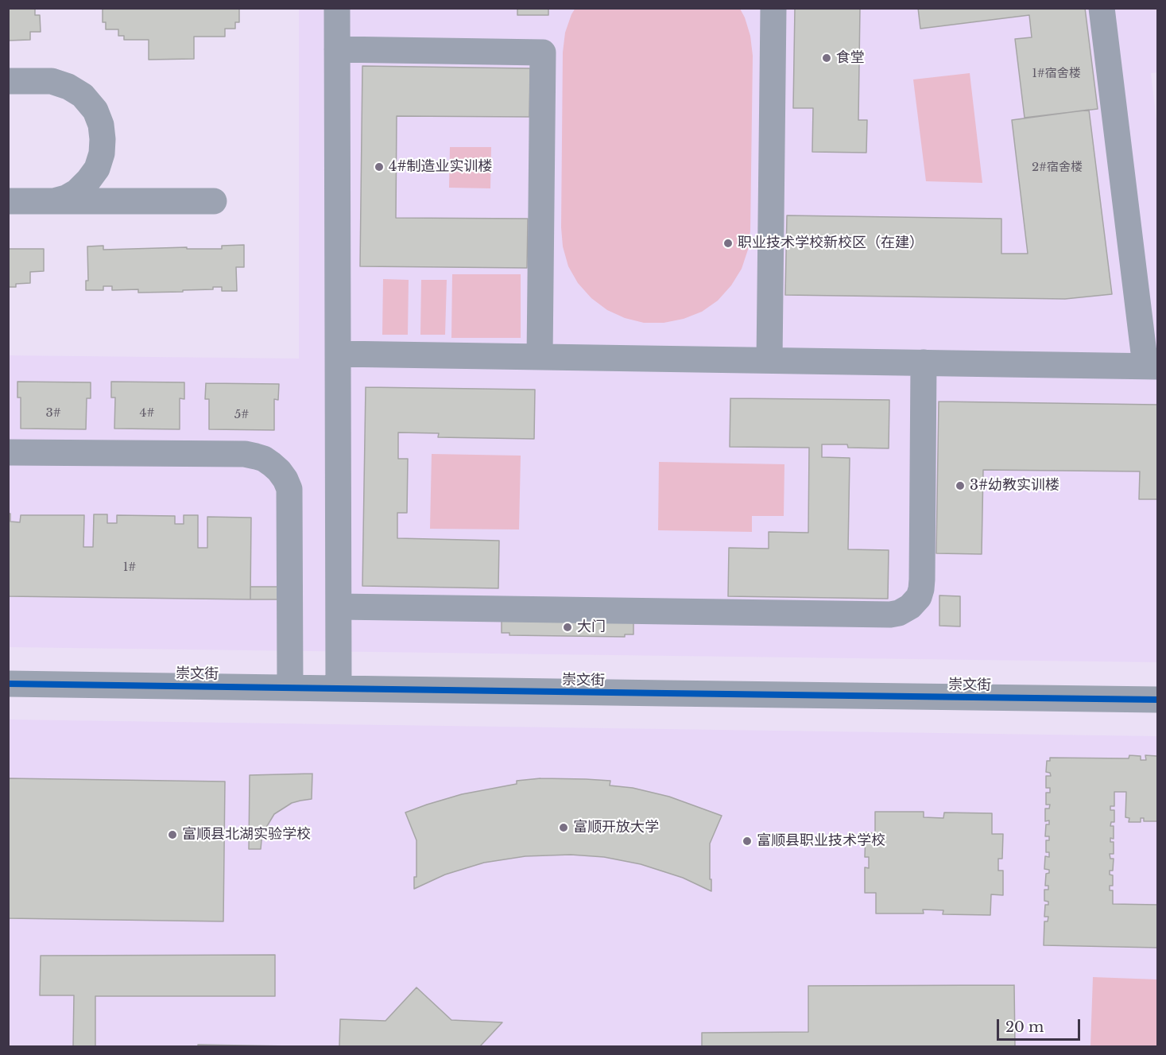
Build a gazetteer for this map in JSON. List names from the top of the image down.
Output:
{
  "streets": {
    "street": ["崇文街"]
  },
  "places": [
    "食堂",
    "4#制造业实训楼",
    "职业技术学校新校区（在建）",
    "3#幼教实训楼",
    "大门",
    "富顺开放大学",
    "富顺县北湖实验学校",
    "富顺县职业技术学校"
  ],
  "house_numbers": [
    "1#宿舍楼",
    "2#宿舍楼",
    "3#",
    "4#",
    "5#",
    "1#"
  ],
  "scale_bar": "20 m"
}
